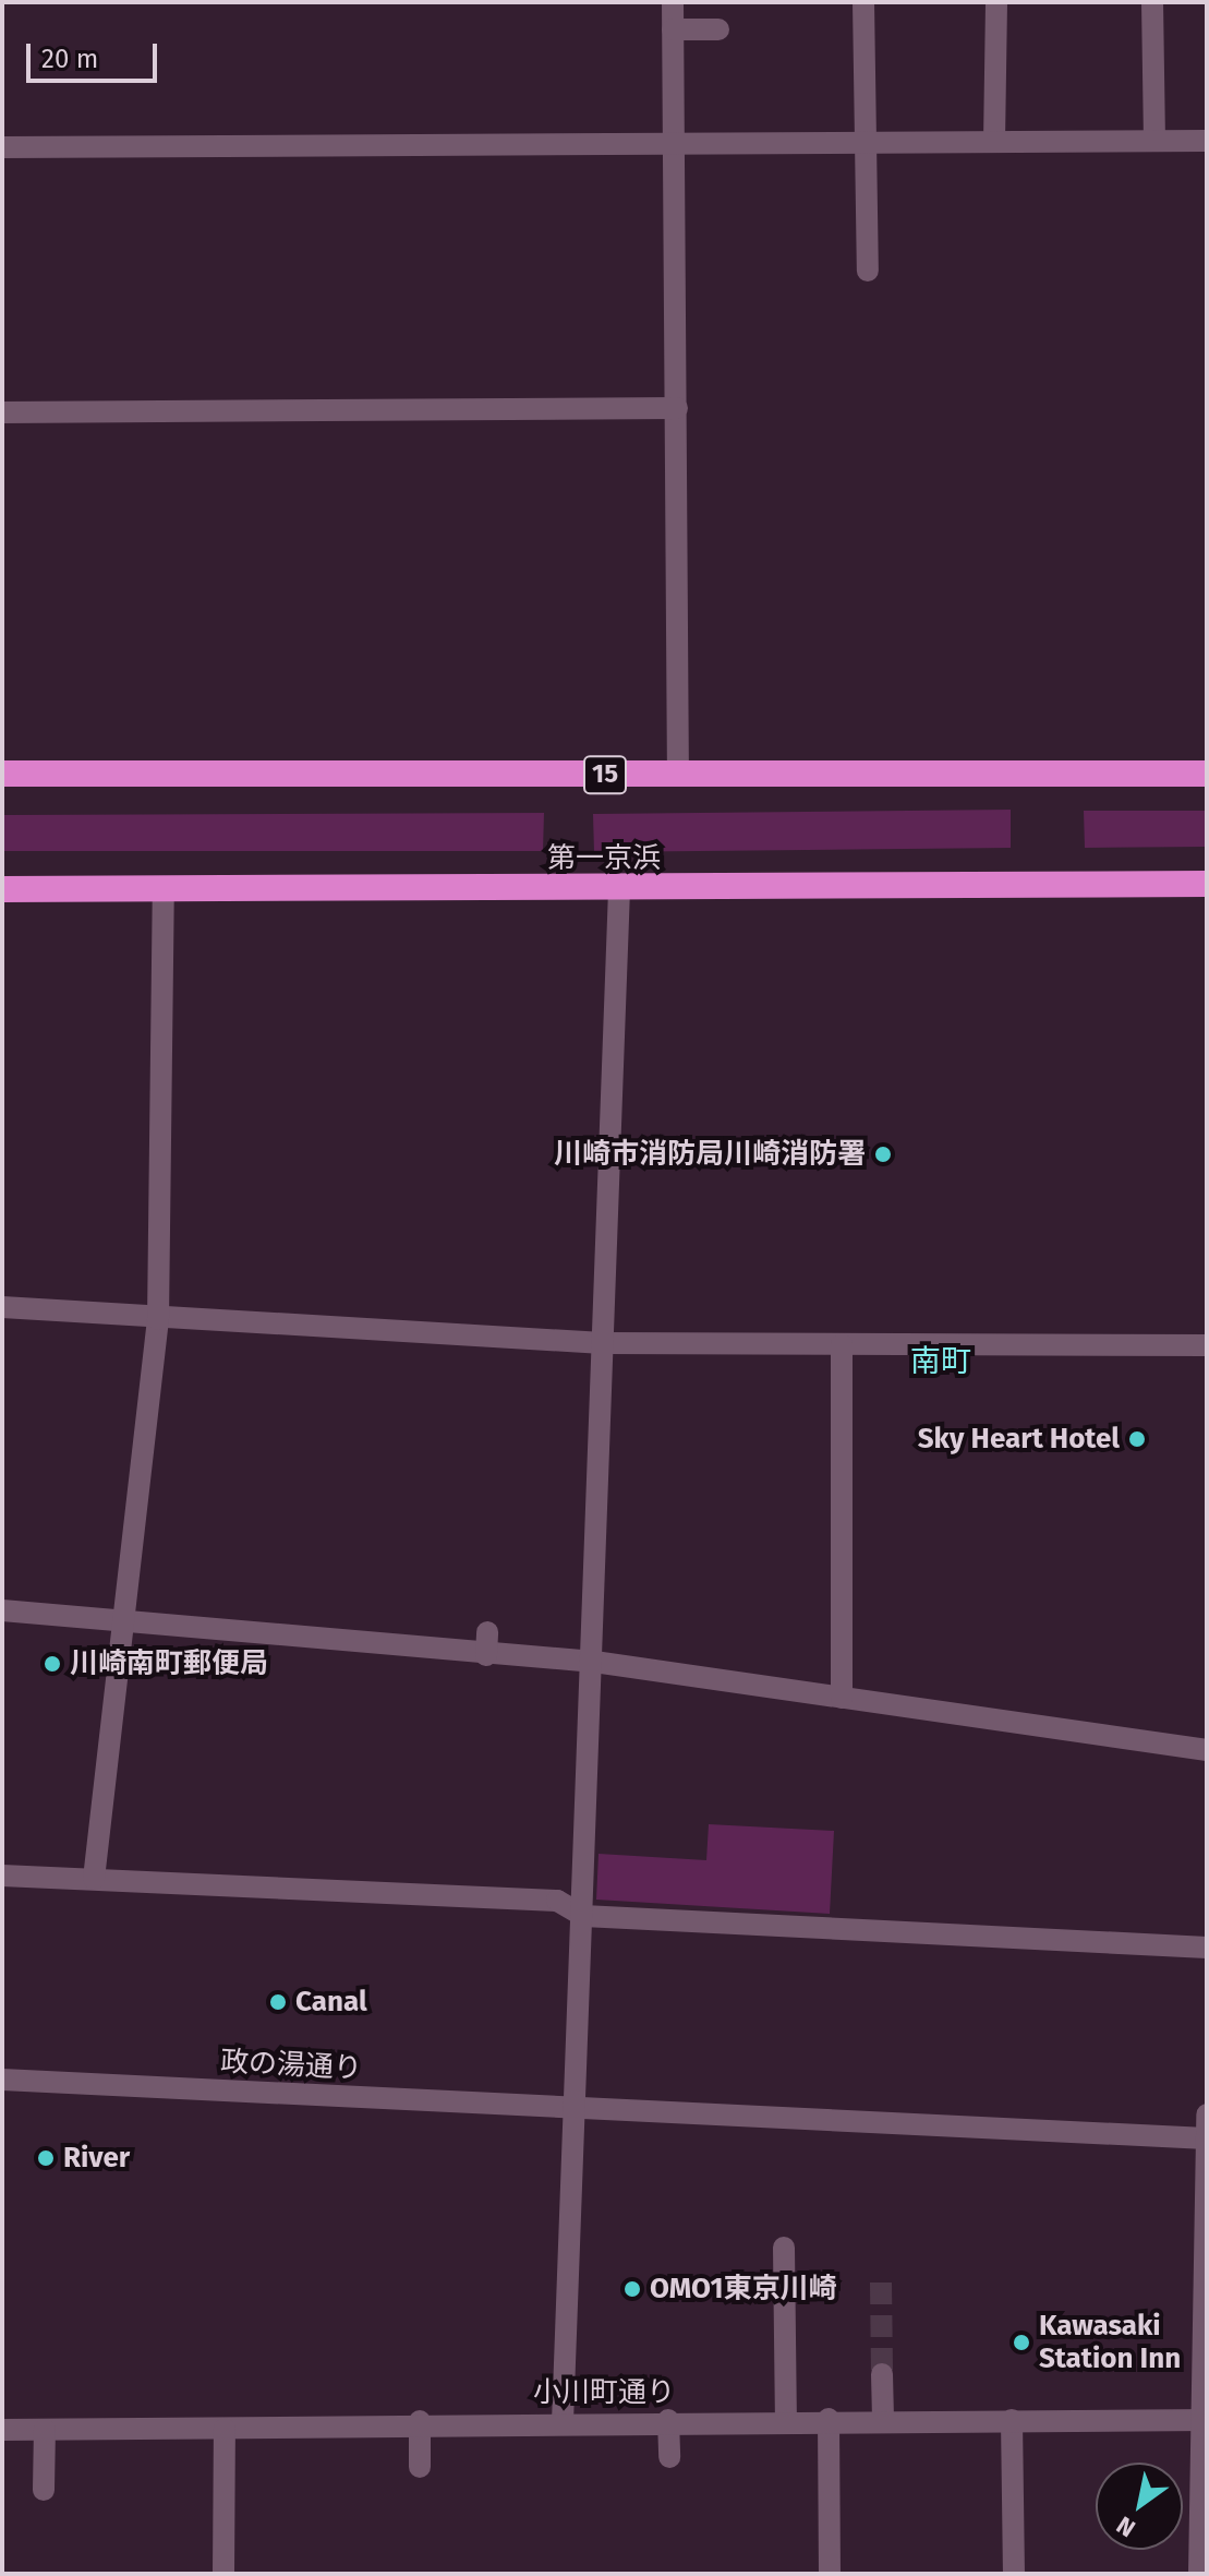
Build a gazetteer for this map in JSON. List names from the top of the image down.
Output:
{
  "streets": {
    "highway": ["15", "第一京浜"],
    "street": ["政の湯通り", "小川町通り"]
  },
  "districts": ["南町"],
  "places": [
    "川崎市消防局川崎消防署",
    "Sky Heart Hotel",
    "川崎南町郵便局",
    "Canal",
    "River",
    "OMO1東京川崎",
    "Kawasaki Station Inn"
  ],
  "scale_bar": "20 m",
  "north": "bottom left"
}
